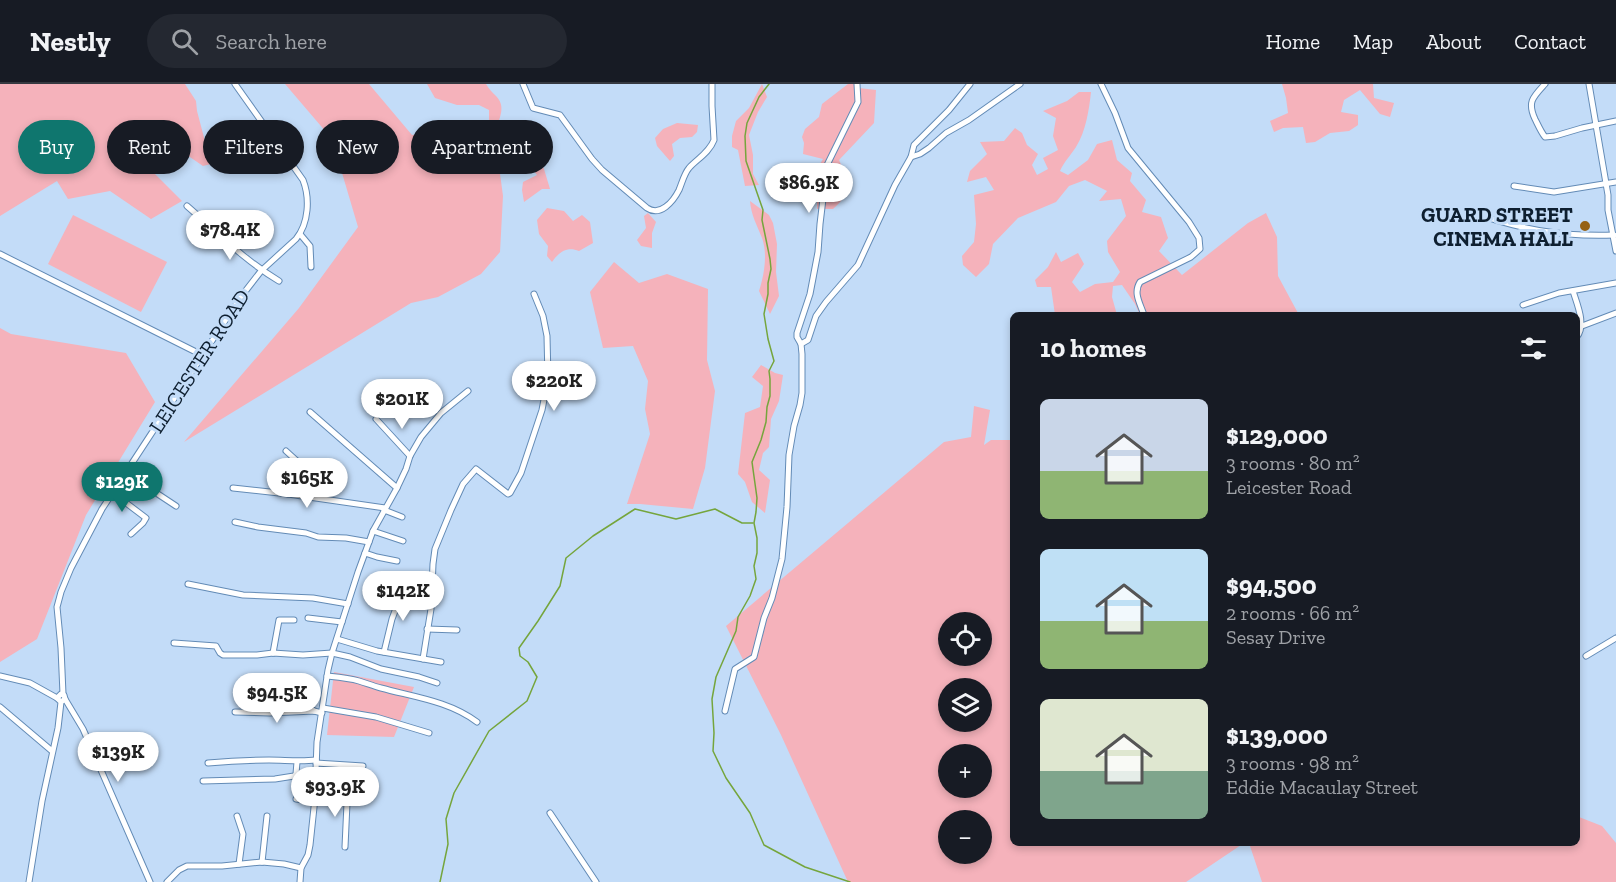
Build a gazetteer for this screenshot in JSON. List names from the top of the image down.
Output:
{
  "streets": {
    "street": ["LEICESTER ROAD"]
  },
  "places": ["GUARD STREET CINEMA HALL"],
  "page": {
    "header": "Nestly",
    "search": "Search here",
    "nav": [
      "Home",
      "Map",
      "About",
      "Contact"
    ],
    "chip": [
      "Buy",
      "Rent",
      "Filters",
      "New",
      "Apartment"
    ],
    "price": [
      "$86.9K",
      "$78.4K",
      "$220K",
      "$201K",
      "$165K",
      "$129K",
      "$142K",
      "$94.5K",
      "$139K",
      "$93.9K"
    ],
    "heading": "10 homes",
    "list": [
      {
        "name": "$129,000",
        "note": "3 rooms · 80 m² · Leicester Road"
      },
      {
        "name": "$94,500",
        "note": "2 rooms · 66 m² · Sesay Drive"
      },
      {
        "name": "$139,000",
        "note": "3 rooms · 98 m² · Eddie Macaulay Street"
      }
    ],
    "map_buttons": ["+", "−"]
  }
}
